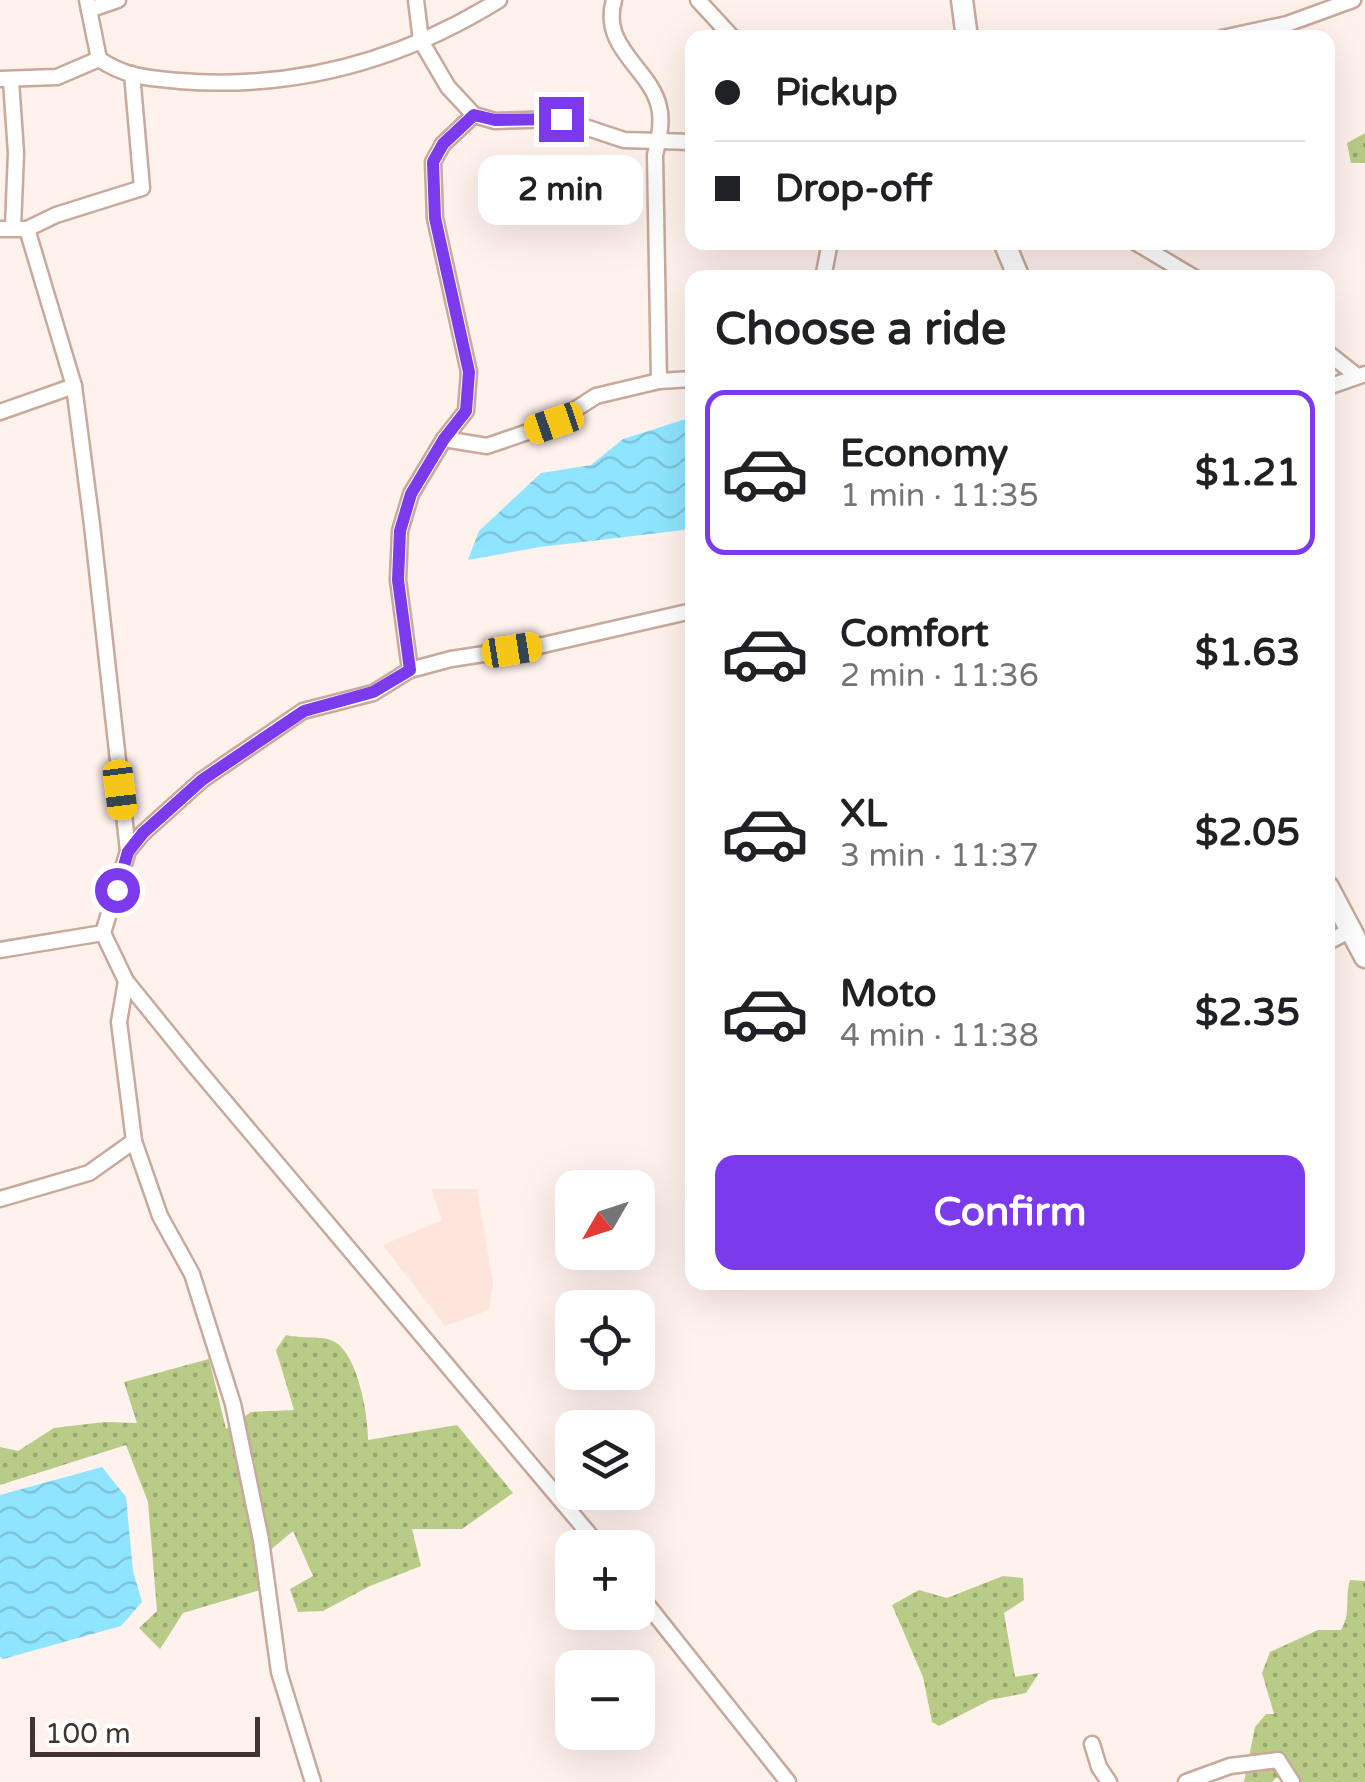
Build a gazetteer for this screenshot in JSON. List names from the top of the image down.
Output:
{
  "scale_bar": "100 m",
  "north": "bottom left",
  "page": {
    "banner": ["Pickup", "Drop-off"],
    "bubble": "2 min",
    "heading": "Choose a ride",
    "list": [
      {
        "name": "Economy",
        "note": "1 min · 11:35",
        "value": "$1.21"
      },
      {
        "name": "Comfort",
        "note": "2 min · 11:36",
        "value": "$1.63"
      },
      {
        "name": "XL",
        "note": "3 min · 11:37",
        "value": "$2.05"
      },
      {
        "name": "Moto",
        "note": "4 min · 11:38",
        "value": "$2.35"
      }
    ],
    "buttons": "Confirm",
    "map_buttons": ["+", "−"],
    "scale": "100 m"
  }
}
